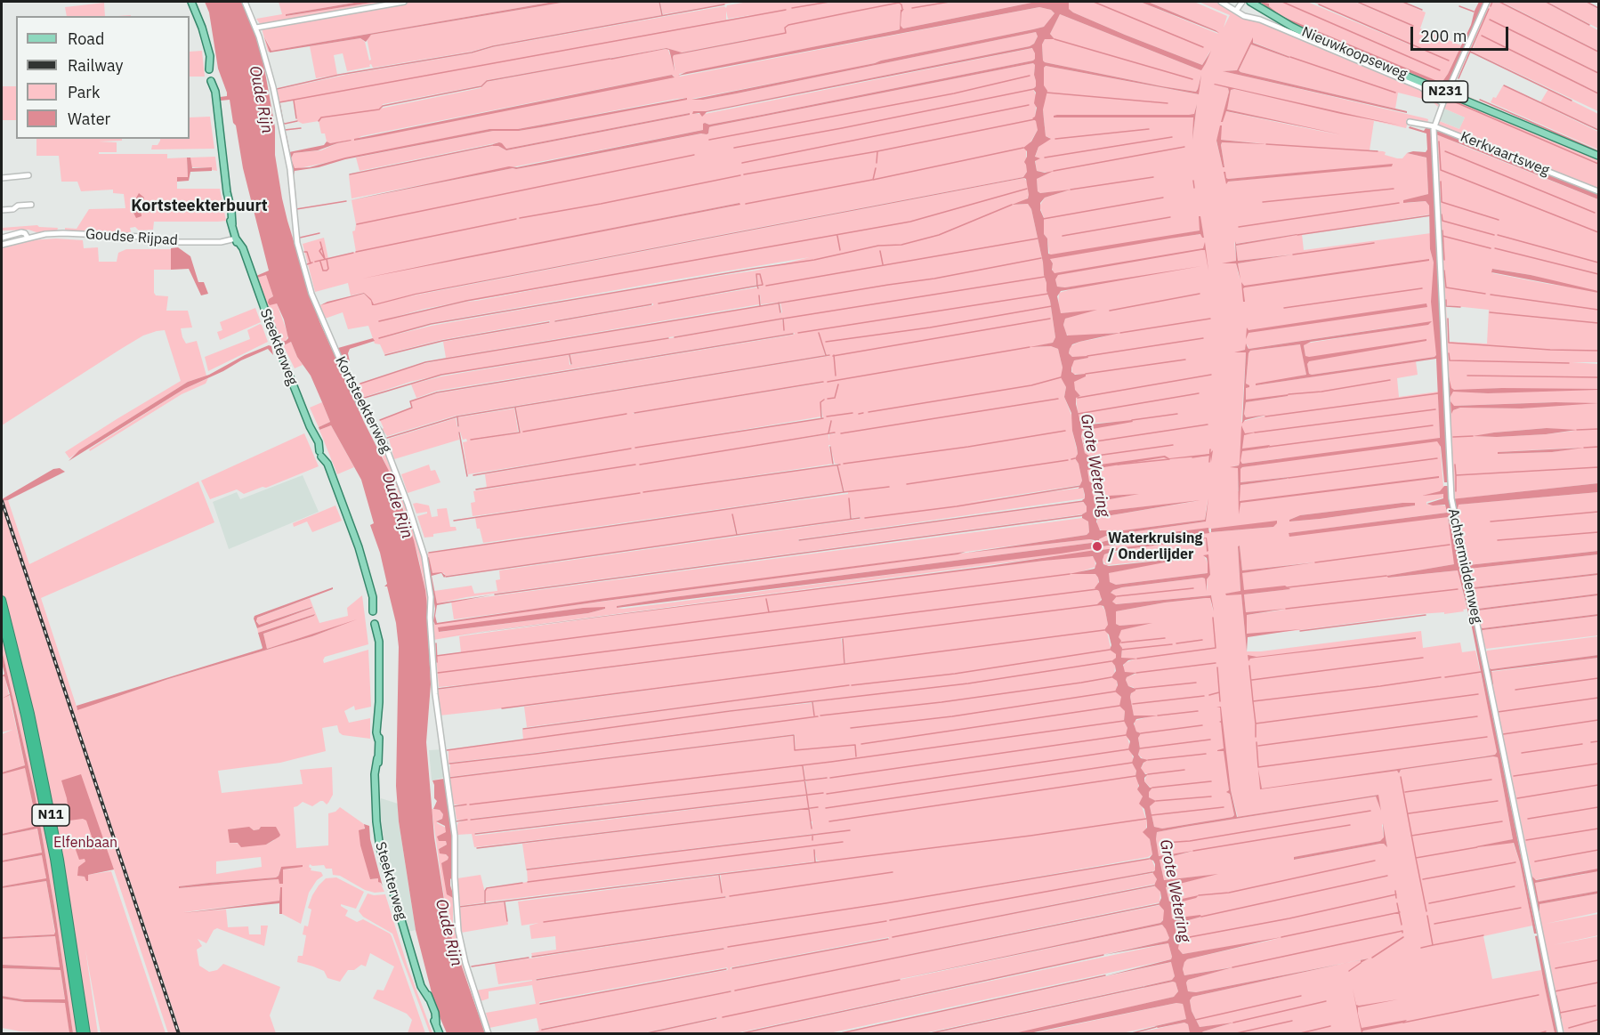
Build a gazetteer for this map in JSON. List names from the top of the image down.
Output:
{
  "streets": {
    "highway": ["N11"],
    "main road": ["Nieuwkoopseweg", "N231", "Steekterweg"],
    "street": [
      "Kerkvaartsweg",
      "Goudse Rijpad",
      "Kortsteekterweg",
      "Achtermiddenweg"
    ]
  },
  "crossings": [
    ["Nieuwkoopseweg", "Achtermiddenweg"],
    ["Kerkvaartsweg", "Achtermiddenweg"],
    ["Goudse Rijpad", "Steekterweg"]
  ],
  "districts": ["Kortsteekterbuurt"],
  "water": ["Oude Rijn", "Grote Wetering"],
  "parks": ["Elfenbaan"],
  "places": ["Waterkruising / Onderlijder"],
  "legend": [
    "Road",
    "Railway",
    "Park",
    "Water"
  ],
  "scale_bar": "200 m"
}
